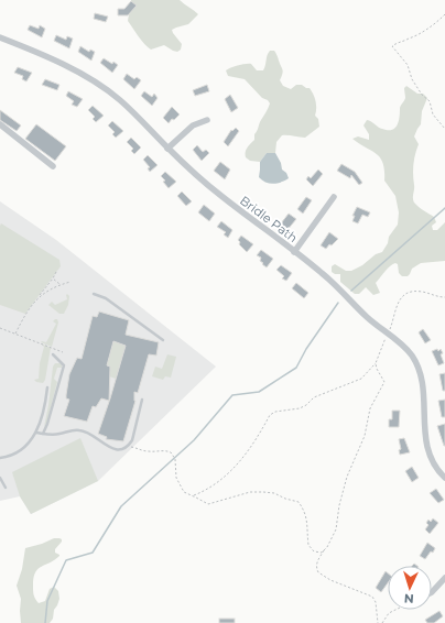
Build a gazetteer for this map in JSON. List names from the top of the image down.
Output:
{
  "streets": {
    "street": ["Bridle Path"]
  },
  "north": "bottom"
}
